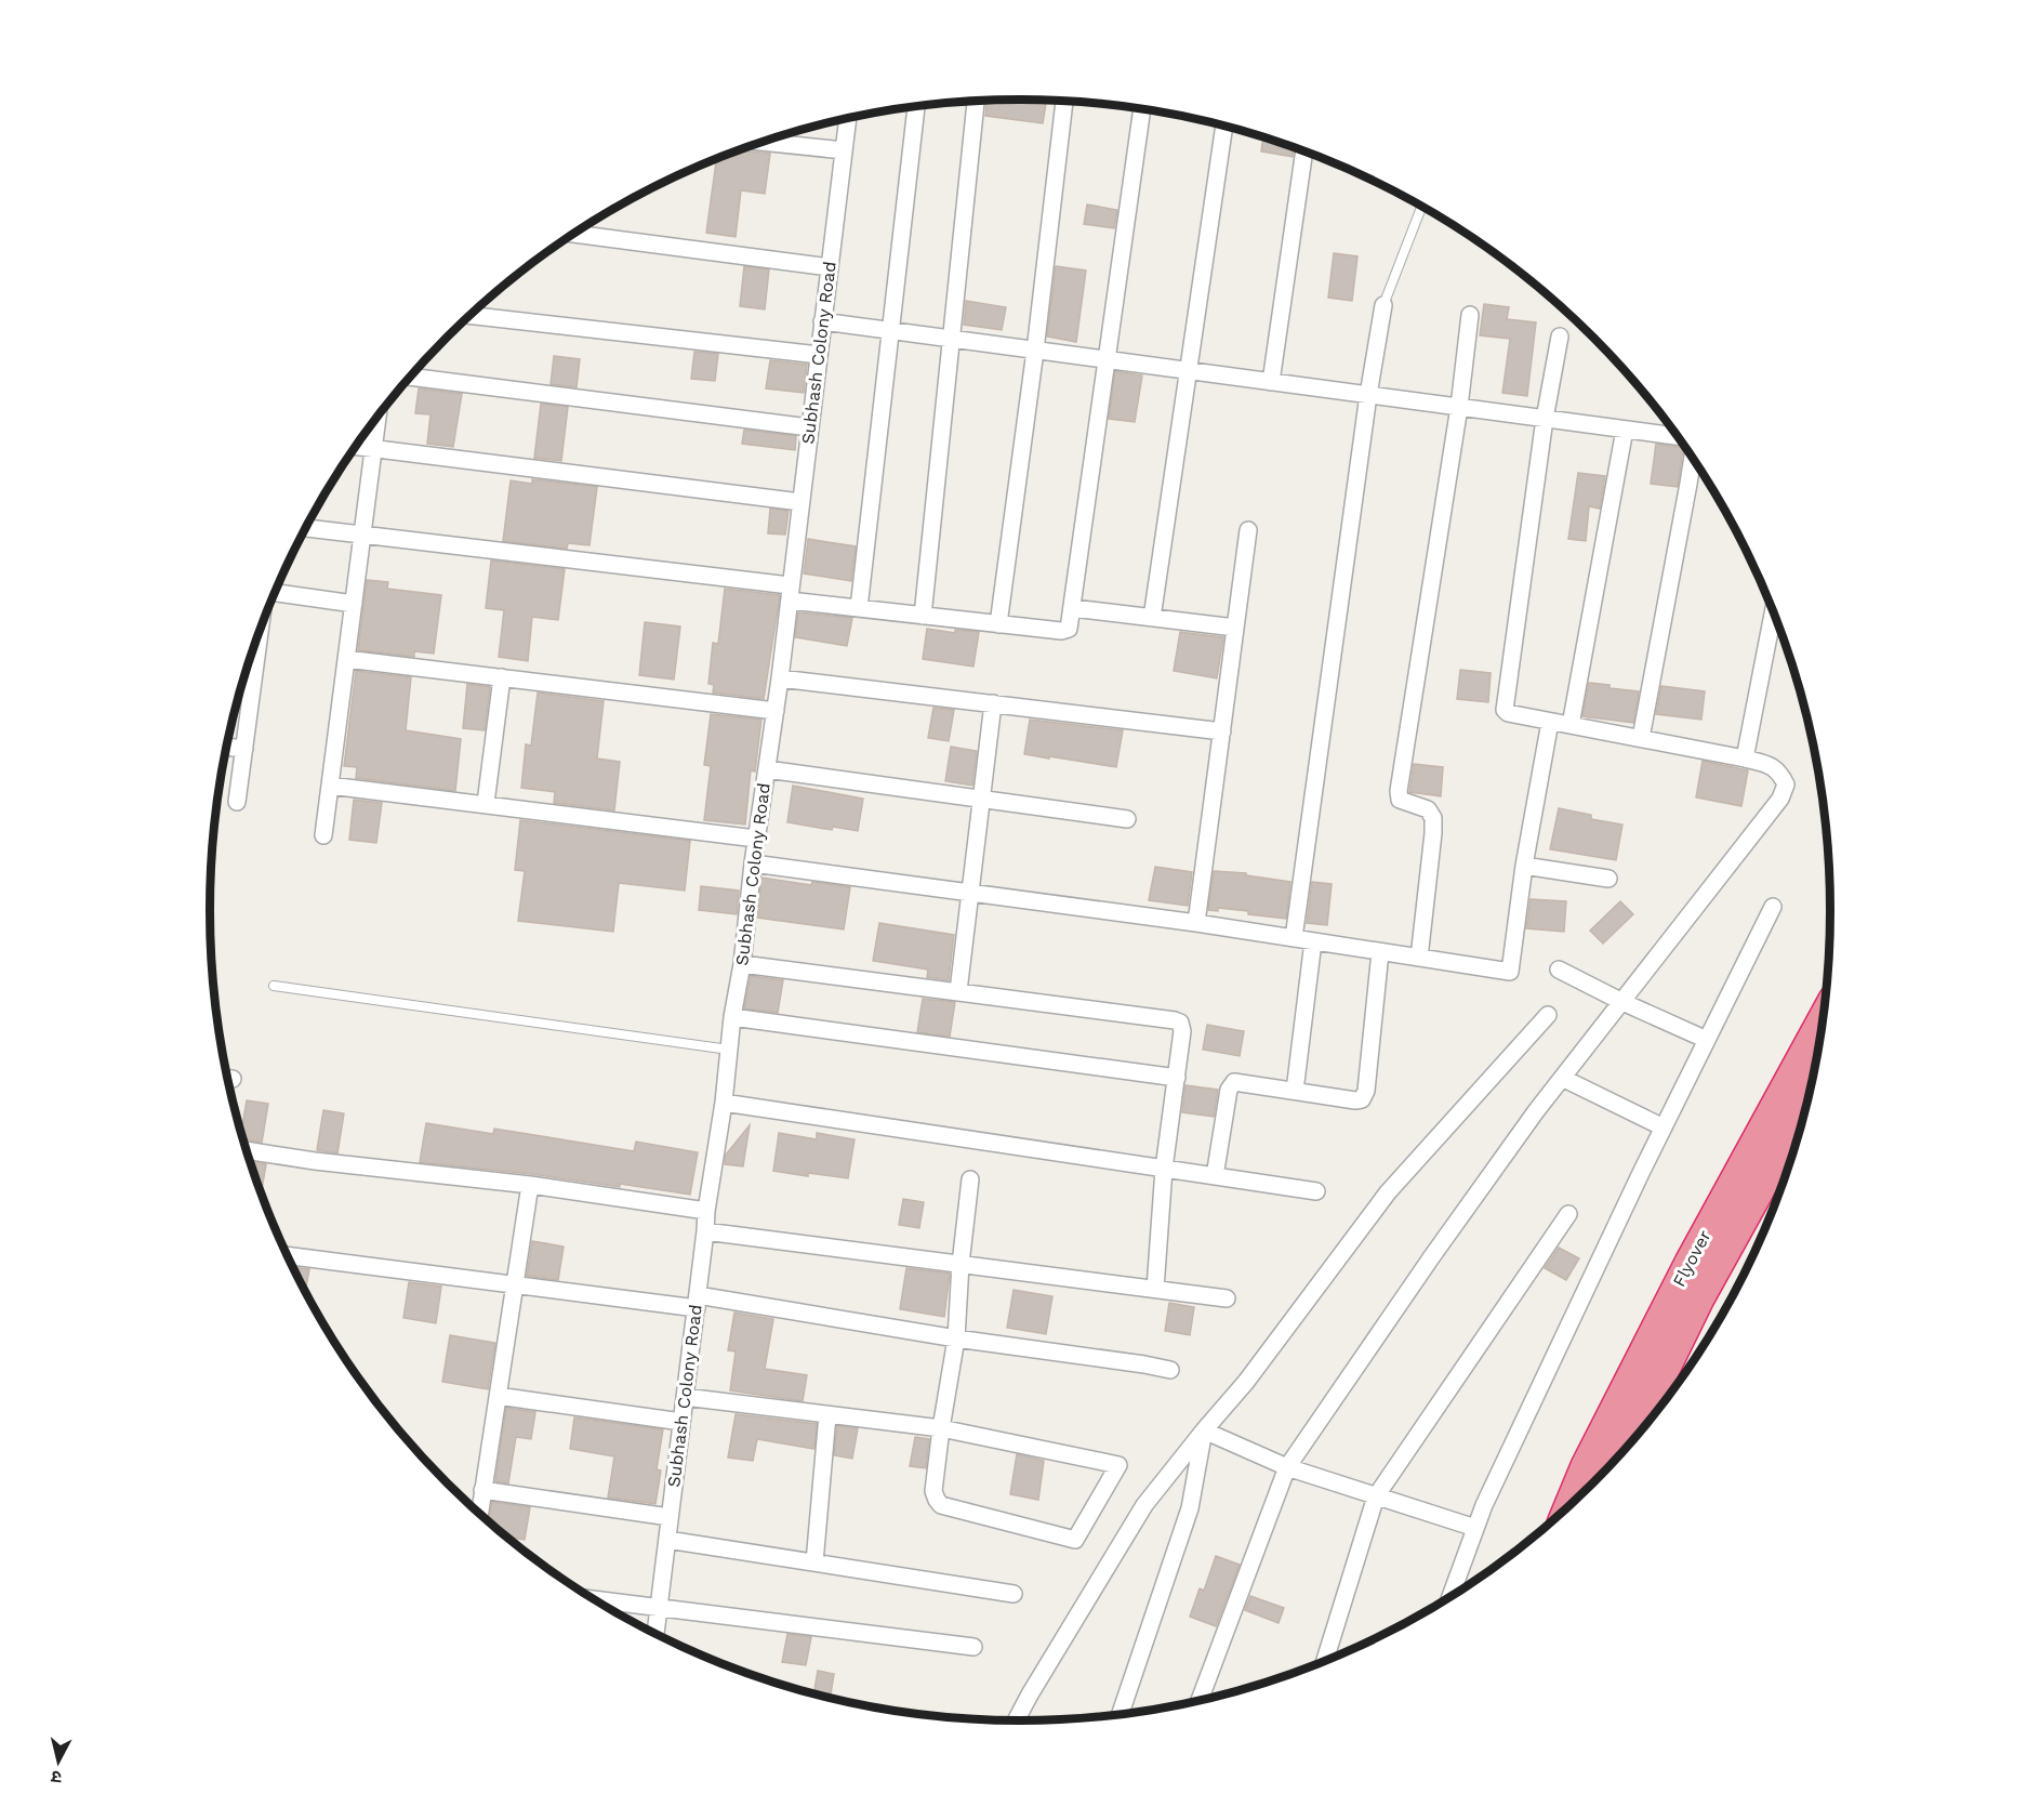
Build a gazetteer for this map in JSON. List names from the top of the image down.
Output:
{
  "streets": {
    "highway": ["Flyover"],
    "street": ["Subhash Colony Road"]
  },
  "north": "bottom"
}
